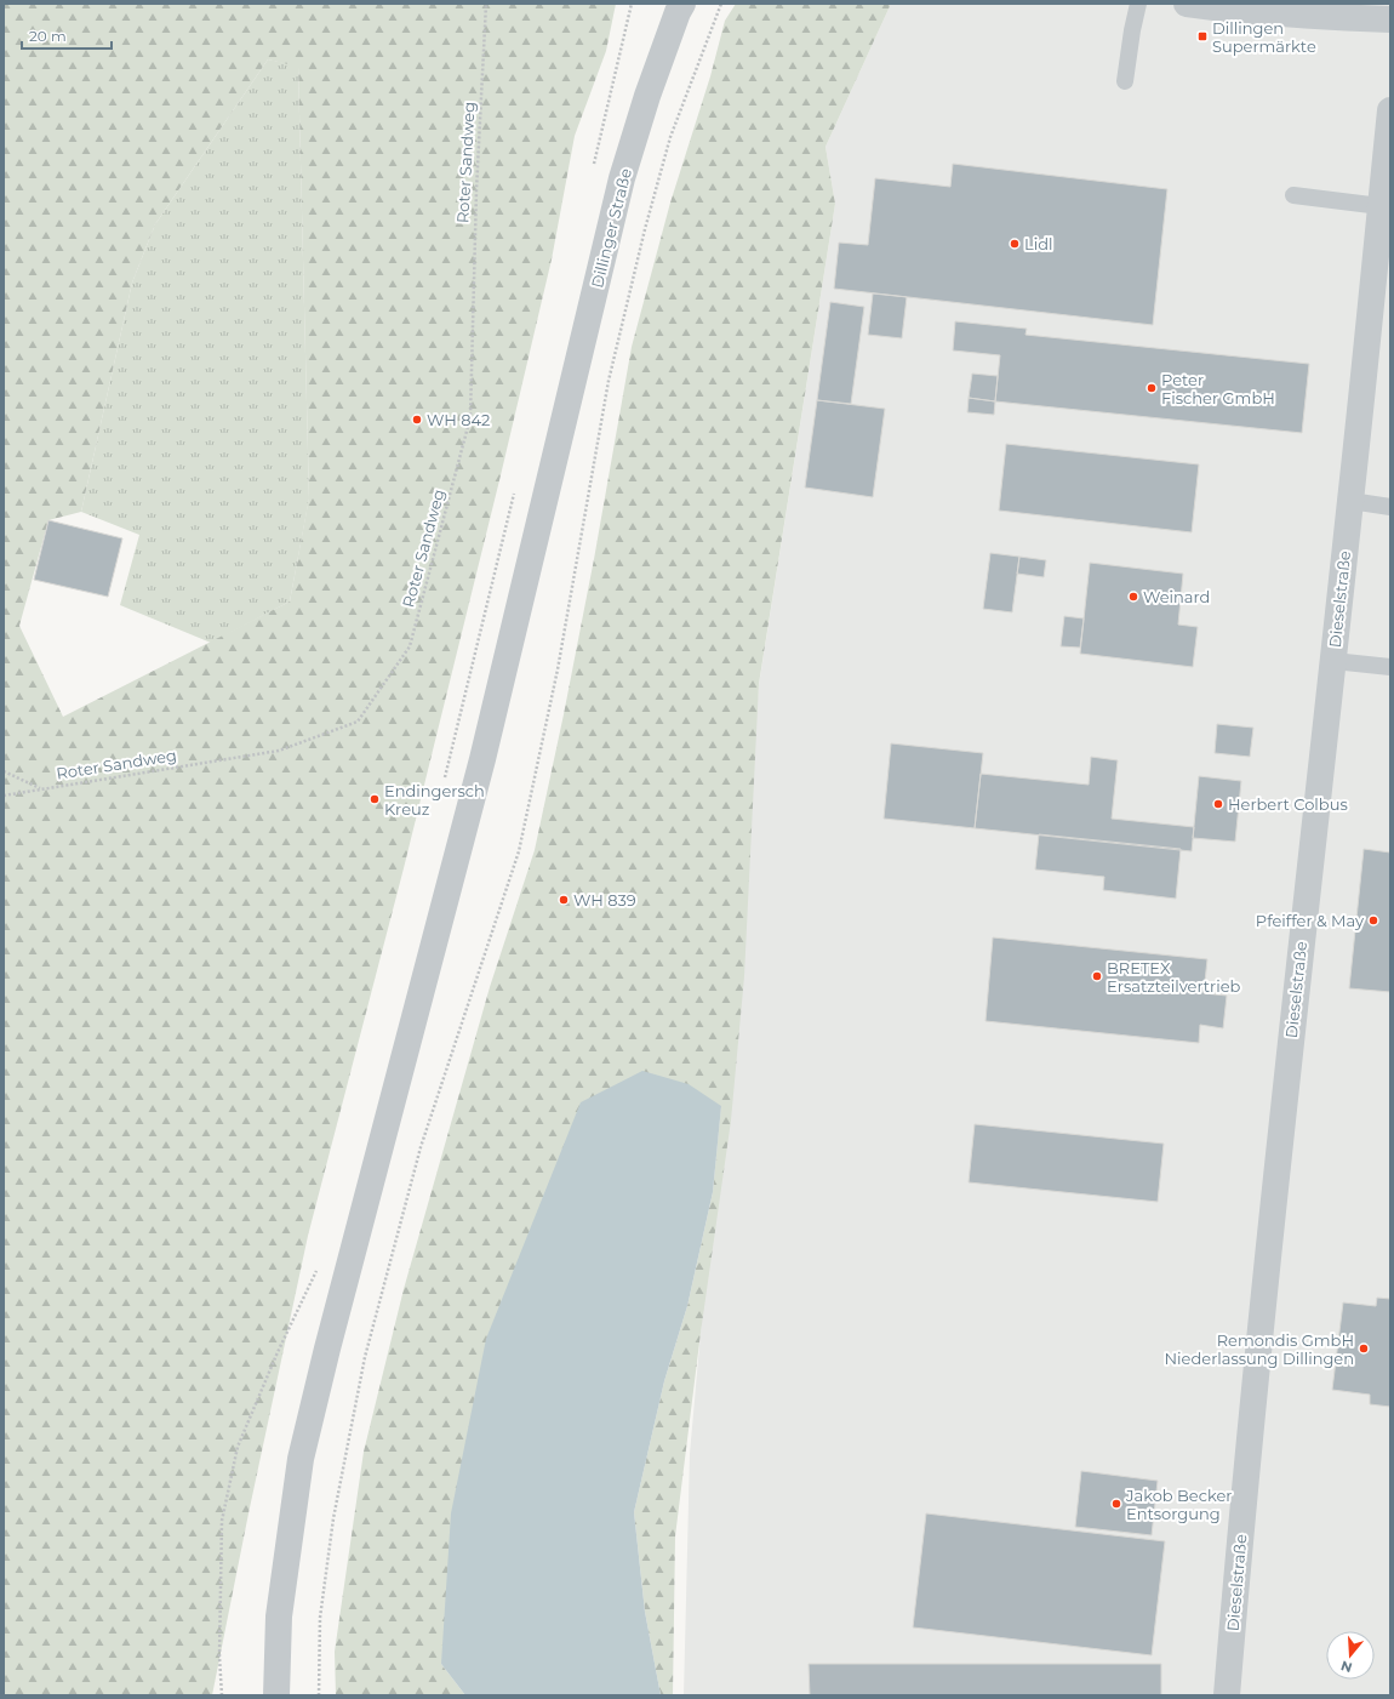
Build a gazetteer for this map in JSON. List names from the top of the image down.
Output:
{
  "streets": {
    "street": ["Dillinger Straße", "Dieselstraße"],
    "path": ["Roter Sandweg"]
  },
  "places": {
    "transit": ["Dillingen Supermärkte"],
    "other": [
      "Lidl",
      "Peter Fischer GmbH",
      "WH 842",
      "Weinard",
      "Endingersch Kreuz",
      "Herbert Colbus",
      "WH 839",
      "Pfeiffer & May",
      "BRETEX Ersatzteilvertrieb",
      "Remondis GmbH Niederlassung Dillingen",
      "Jakob Becker Entsorgung"
    ]
  },
  "scale_bar": "20 m",
  "north": "bottom"
}
